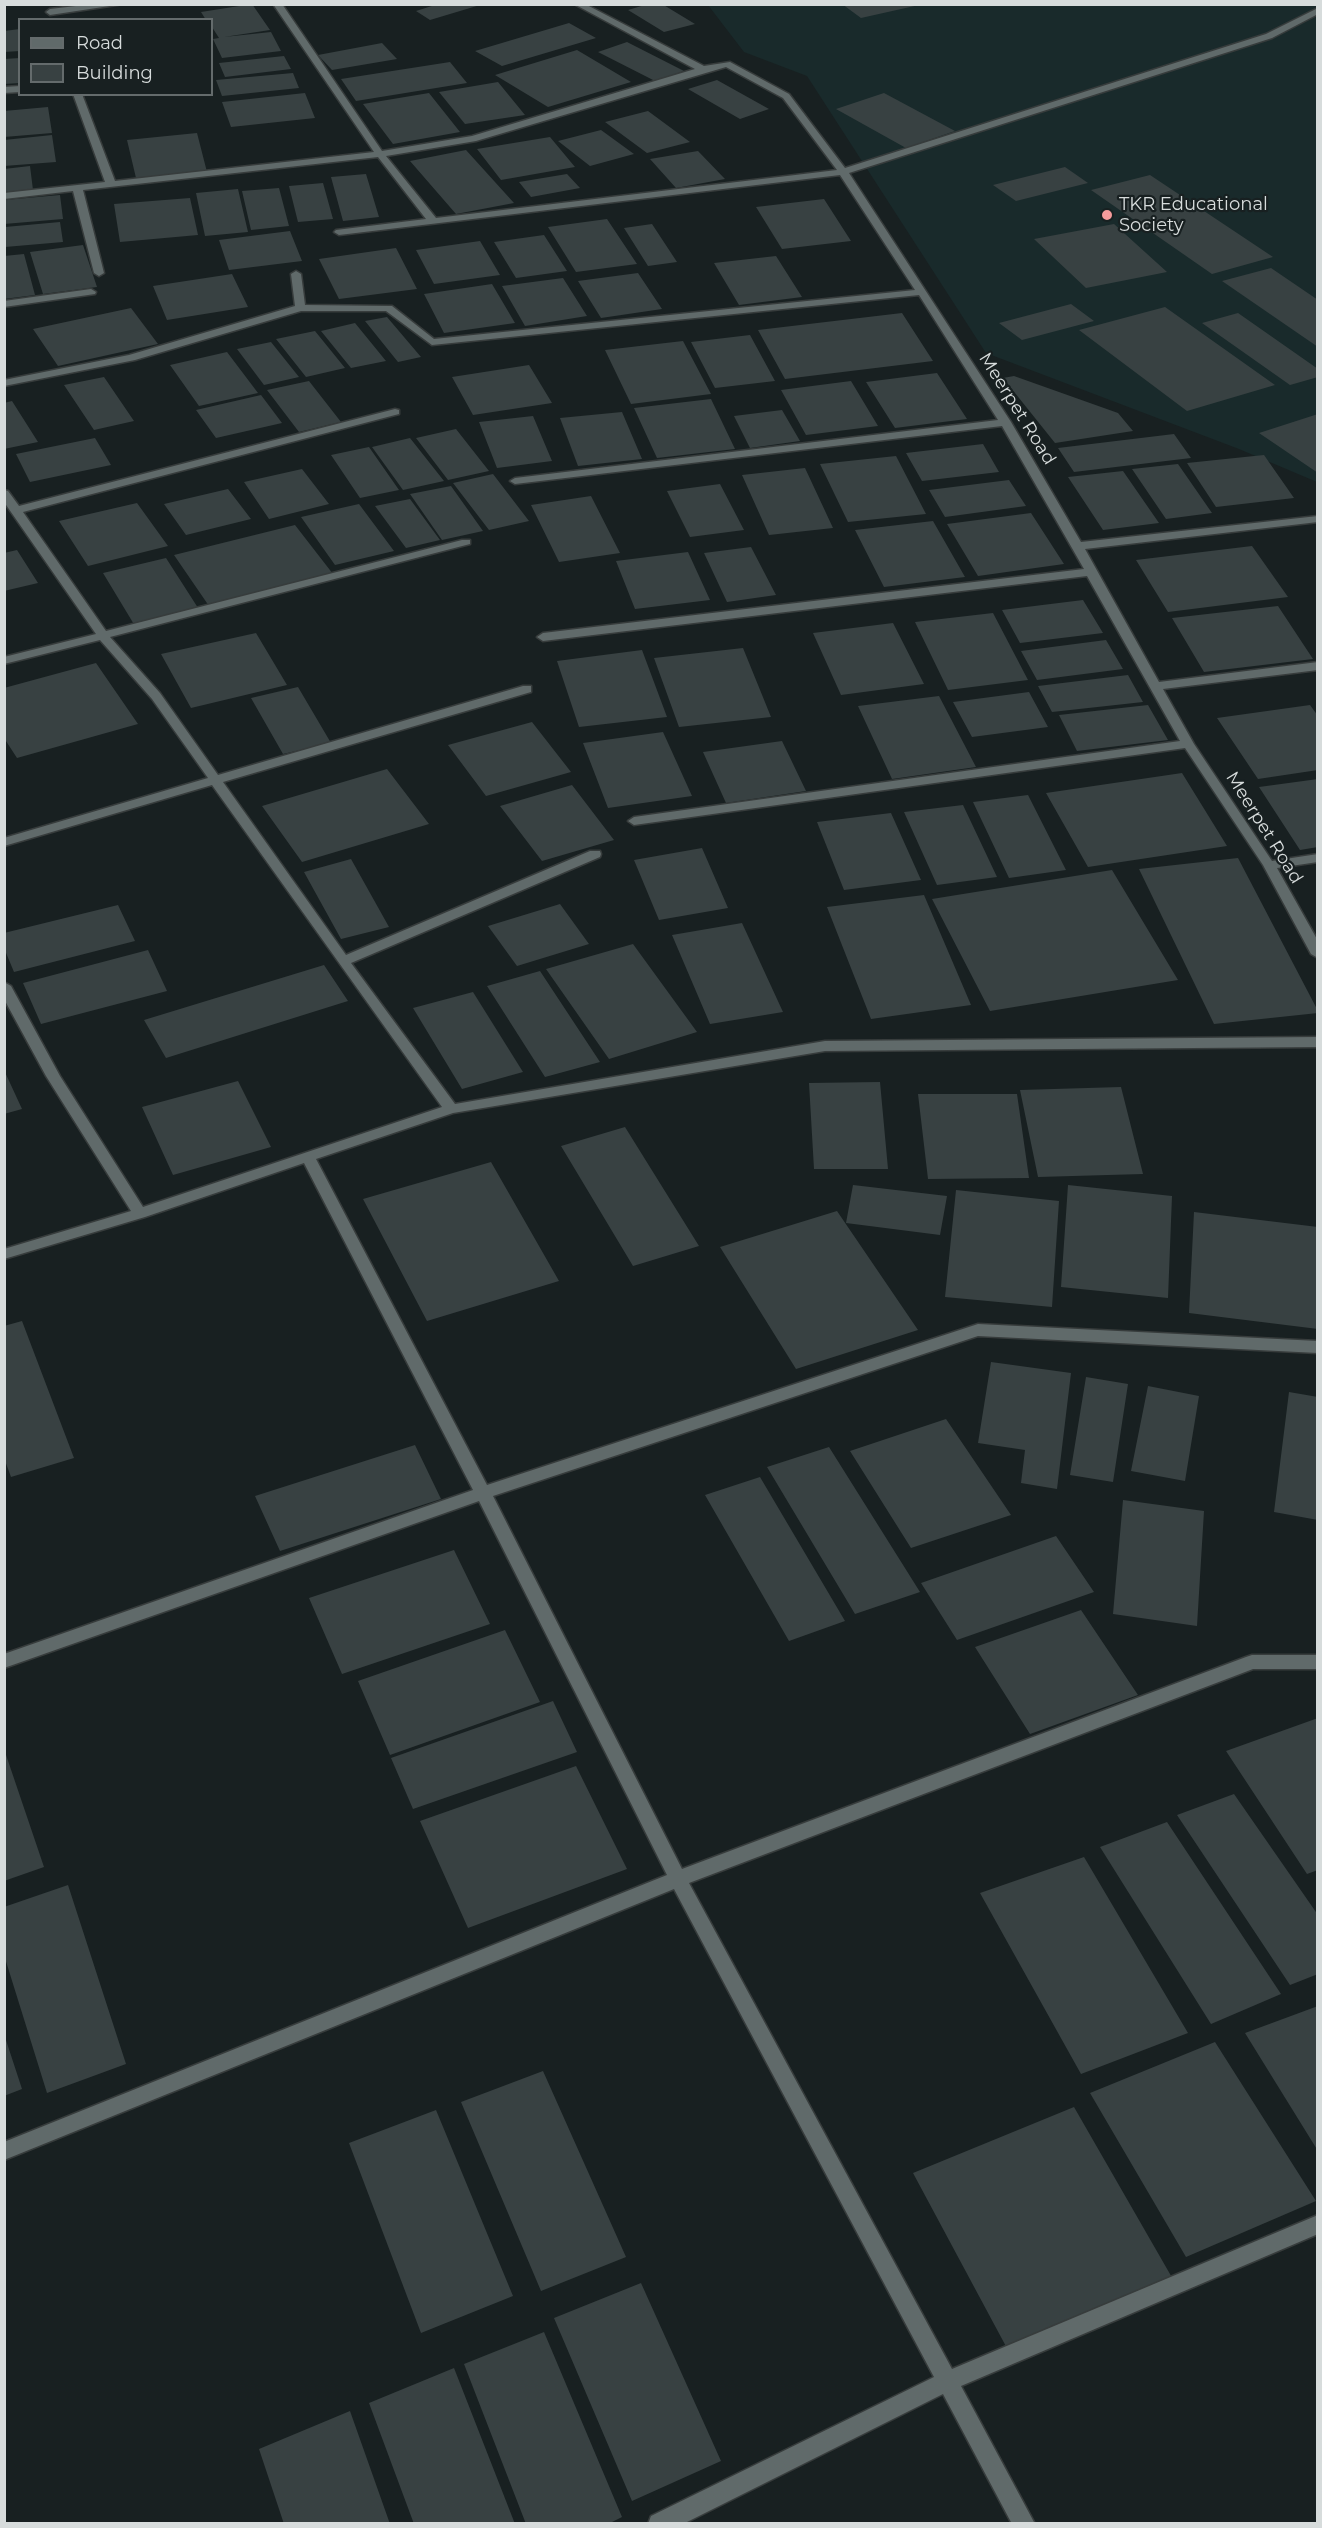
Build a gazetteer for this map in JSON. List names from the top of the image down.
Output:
{
  "streets": {
    "street": ["Meerpet Road"]
  },
  "places": ["TKR Educational Society"],
  "legend": ["Road", "Building"]
}
